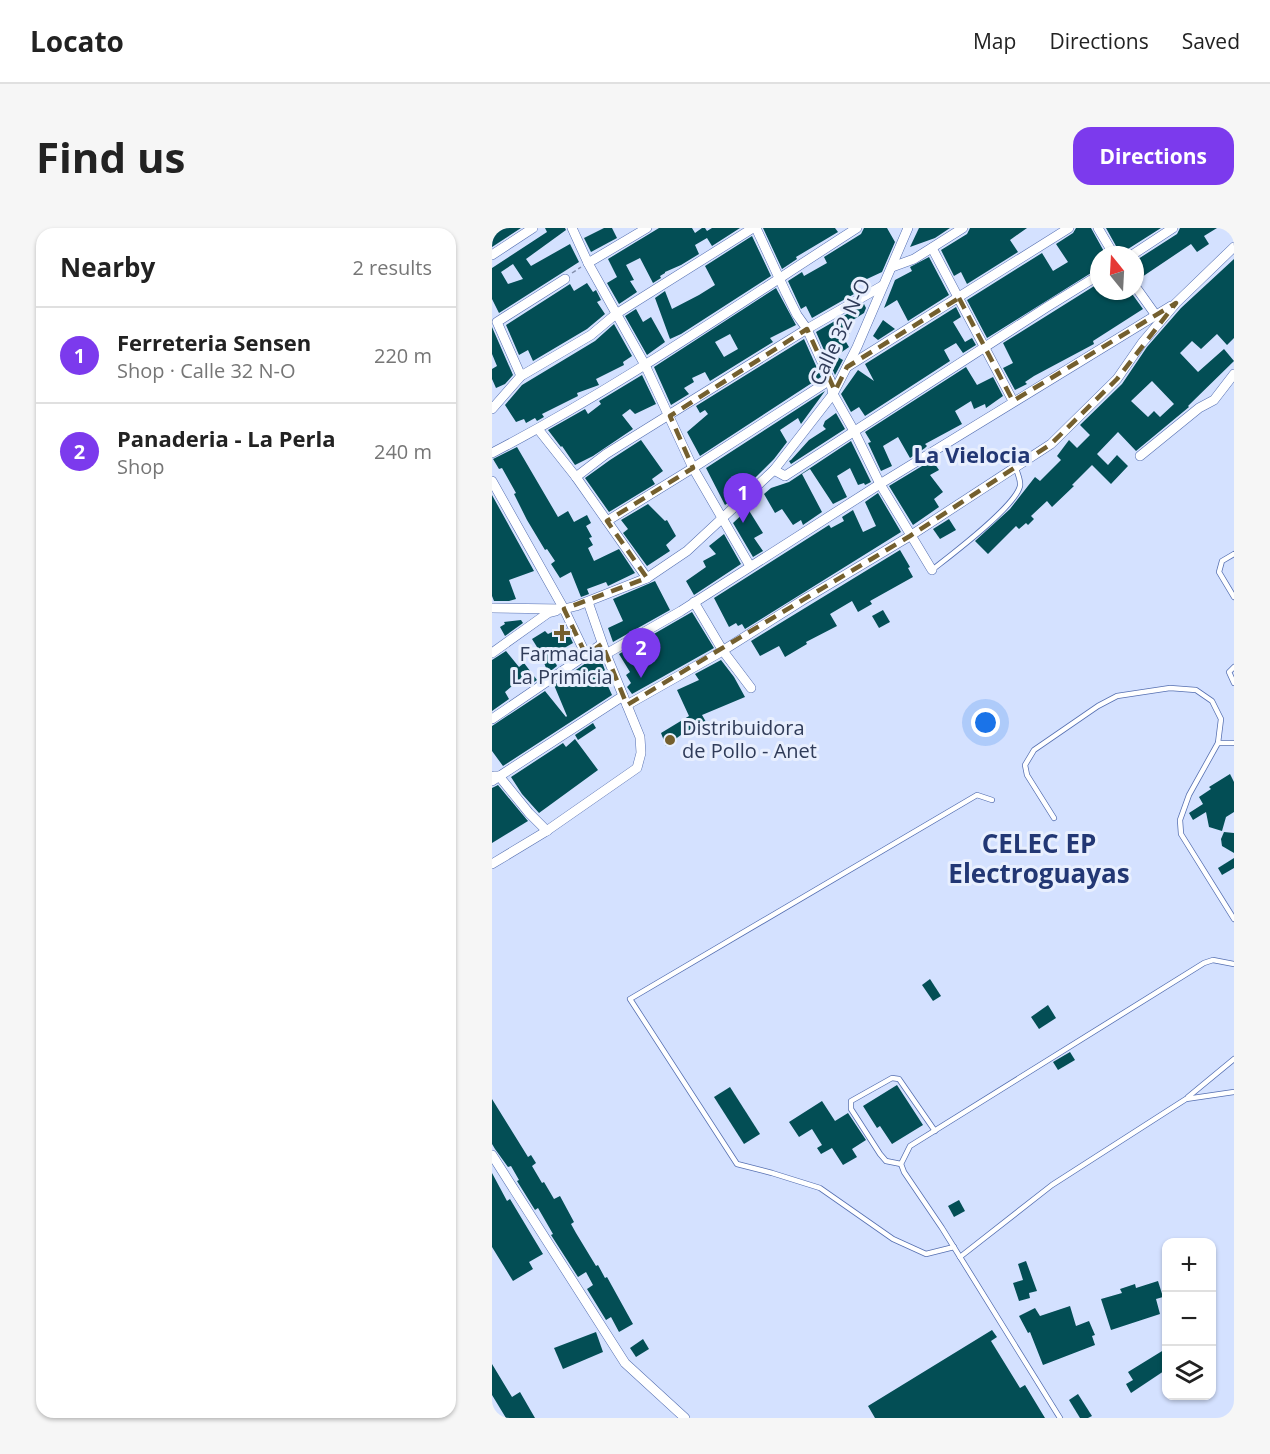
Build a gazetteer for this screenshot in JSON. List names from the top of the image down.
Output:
{
  "streets": {
    "street": ["Calle 32 N-O"]
  },
  "districts": ["La Vielocia", "CELEC EP Electroguayas"],
  "places": {
    "health": ["Farmacia La Primicia"],
    "other": ["Distribuidora de Pollo - Anet"]
  },
  "north": "top",
  "page": {
    "header": "Locato",
    "nav": ["Map", "Directions", "Saved"],
    "buttons": "Directions",
    "title": "Find us",
    "heading": ["Nearby", "2 results"],
    "list": [
      {
        "mark": "1",
        "name": "Ferreteria Sensen",
        "note": "Shop · Calle 32 N-O",
        "value": "220 m"
      },
      {
        "mark": "2",
        "name": "Panaderia - La Perla",
        "note": "Shop",
        "value": "240 m"
      }
    ],
    "pins": ["1", "2"],
    "map_buttons": ["+", "−"]
  }
}
